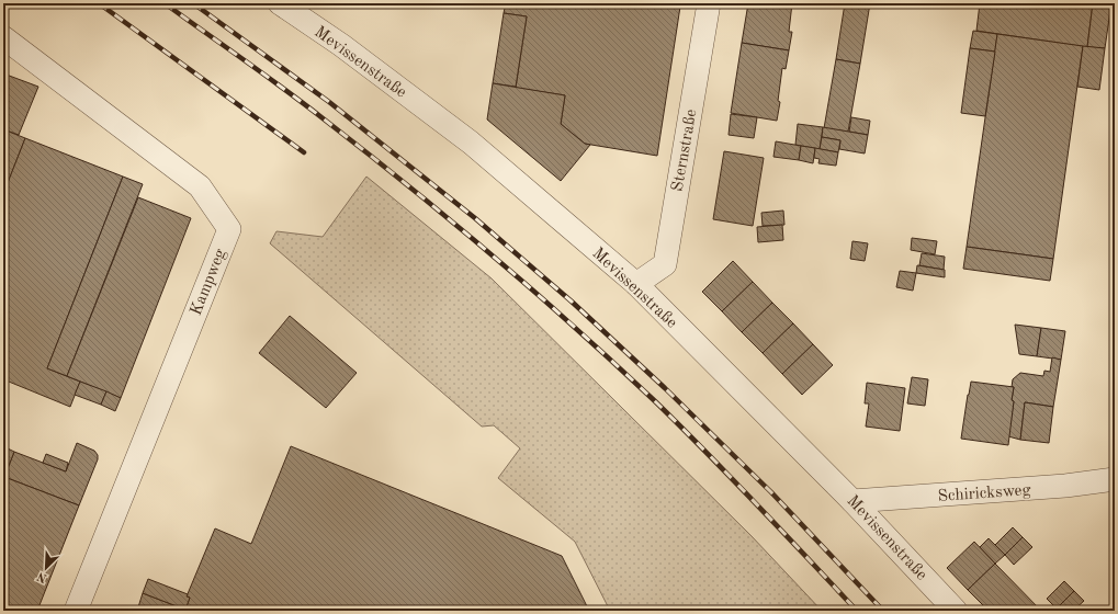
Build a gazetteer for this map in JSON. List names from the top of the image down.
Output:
{
  "streets": {
    "street": [
      "Mevissenstraße",
      "Sternstraße",
      "Kampweg",
      "Schiricksweg"
    ]
  },
  "crossings": [
    ["Mevissenstraße", "Sternstraße"],
    ["Mevissenstraße", "Schiricksweg"]
  ],
  "north": "bottom left"
}
